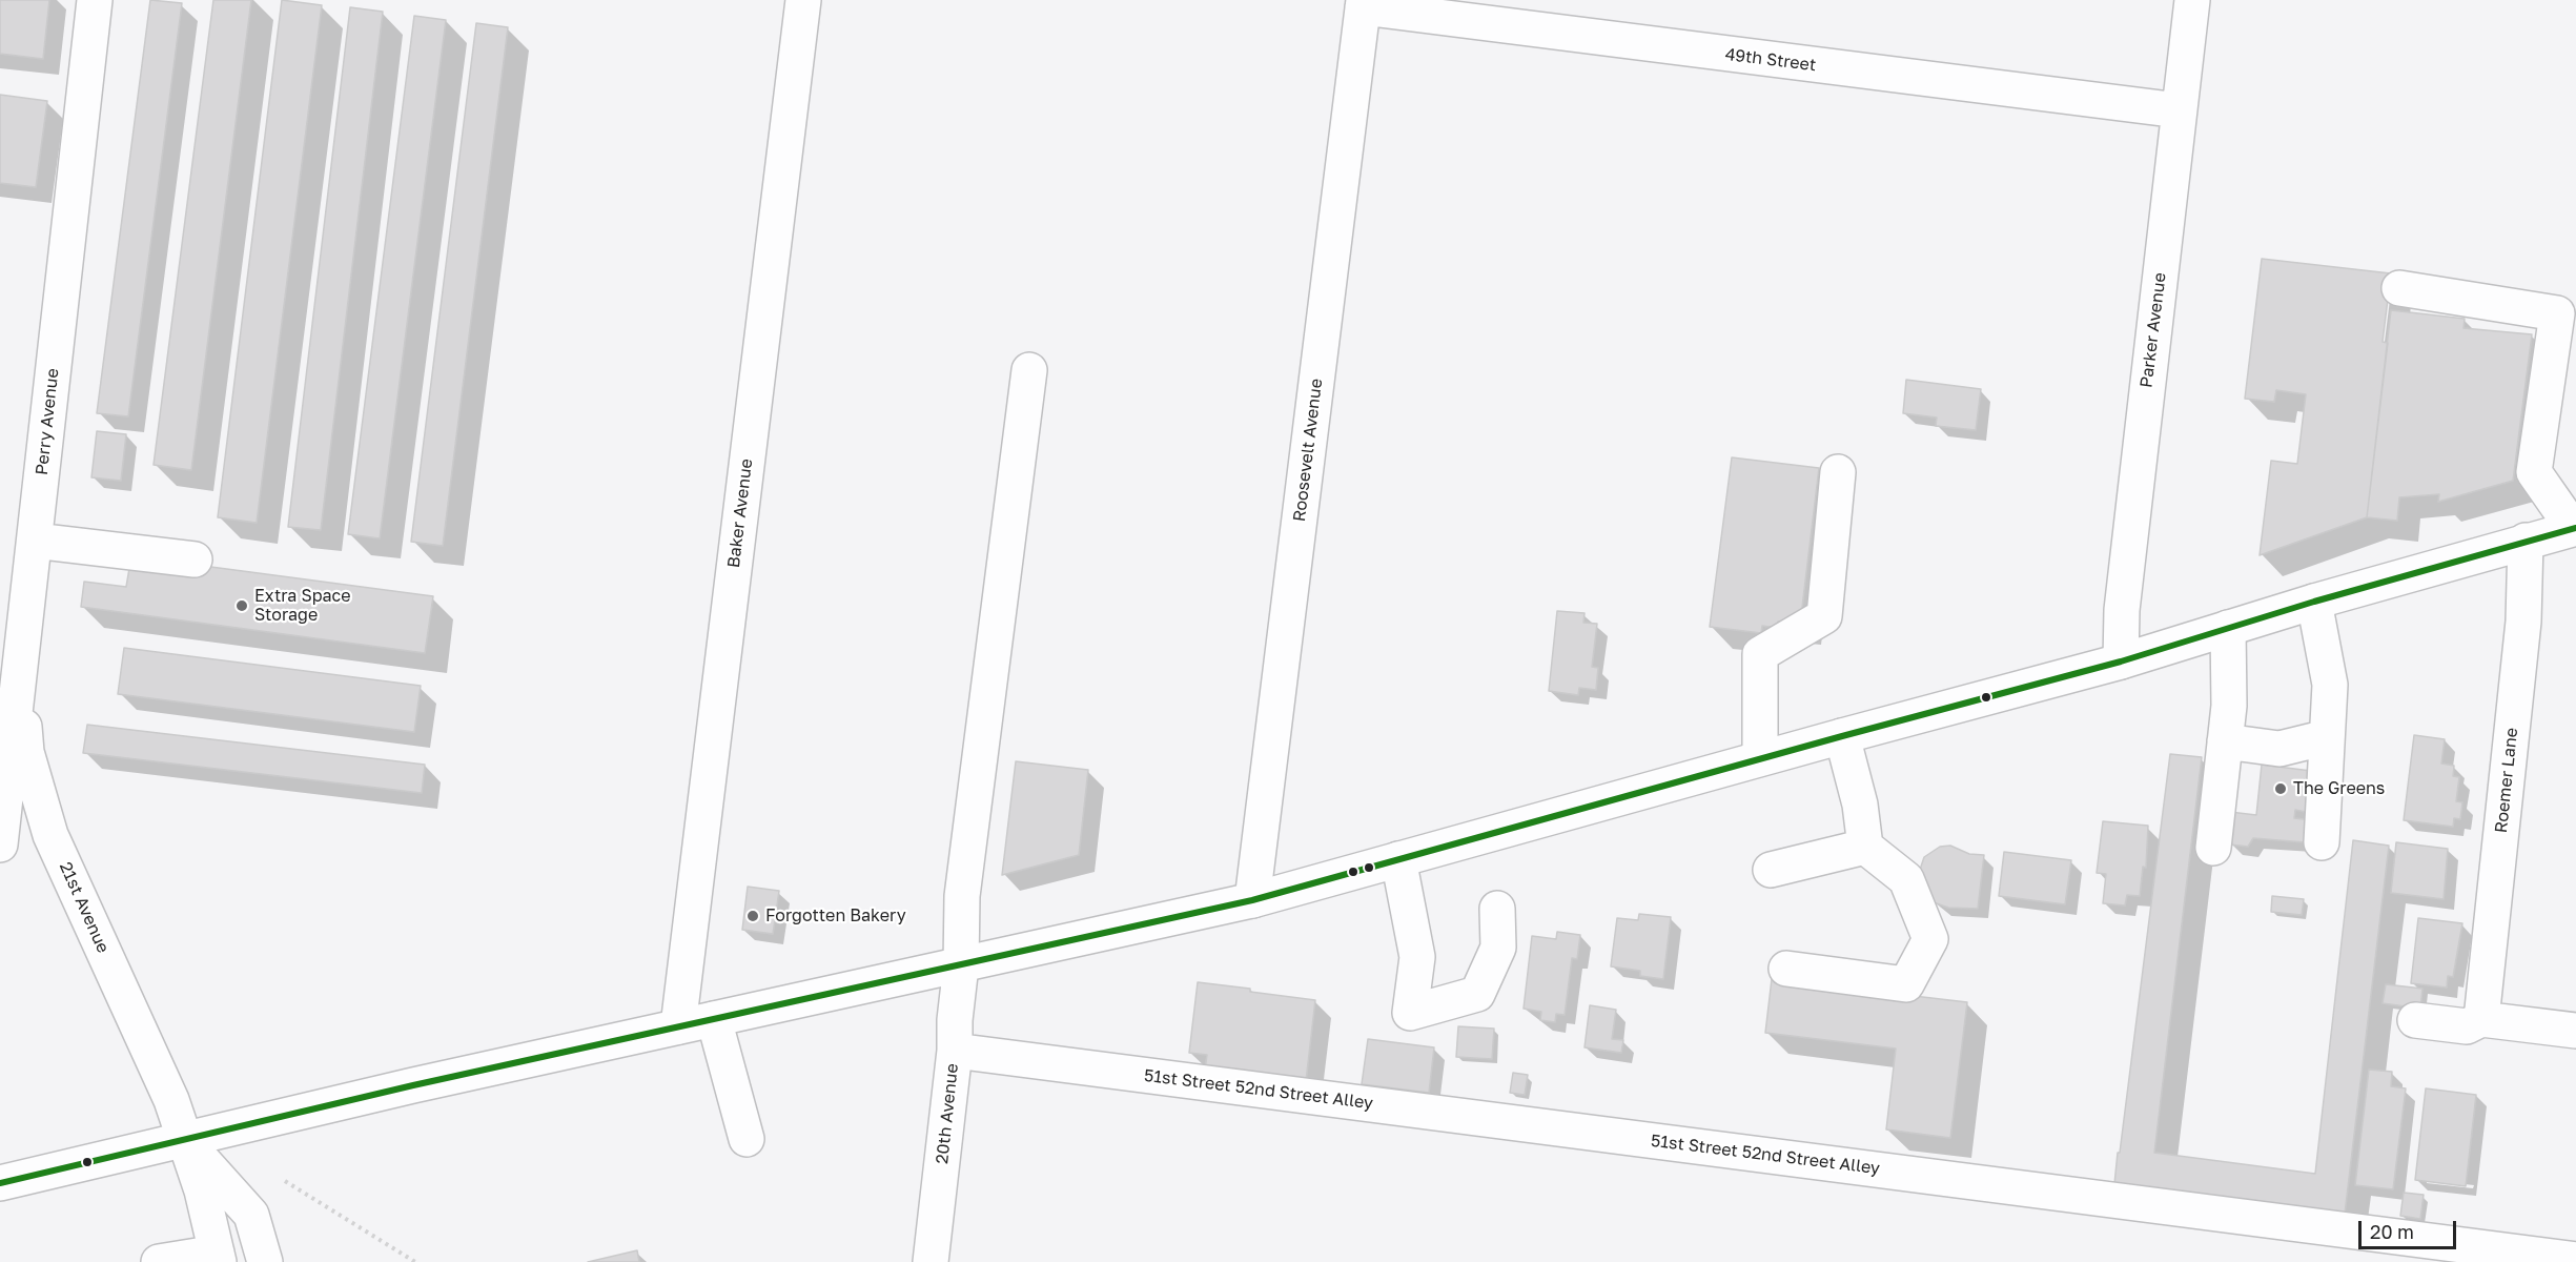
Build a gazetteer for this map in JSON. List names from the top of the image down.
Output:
{
  "streets": {
    "street": [
      "49th Street",
      "Parker Avenue",
      "Perry Avenue",
      "Roosevelt Avenue",
      "Baker Avenue",
      "Roemer Lane",
      "21st Avenue",
      "51st Street 52nd Street Alley",
      "20th Avenue"
    ]
  },
  "crossings": [
    ["49th Street", "Parker Avenue"],
    ["49th Street", "Roosevelt Avenue"],
    ["Perry Avenue", "21st Avenue"],
    ["51st Street 52nd Street Alley", "20th Avenue"]
  ],
  "places": ["Extra Space Storage", "The Greens", "Forgotten Bakery"],
  "scale_bar": "20 m"
}
